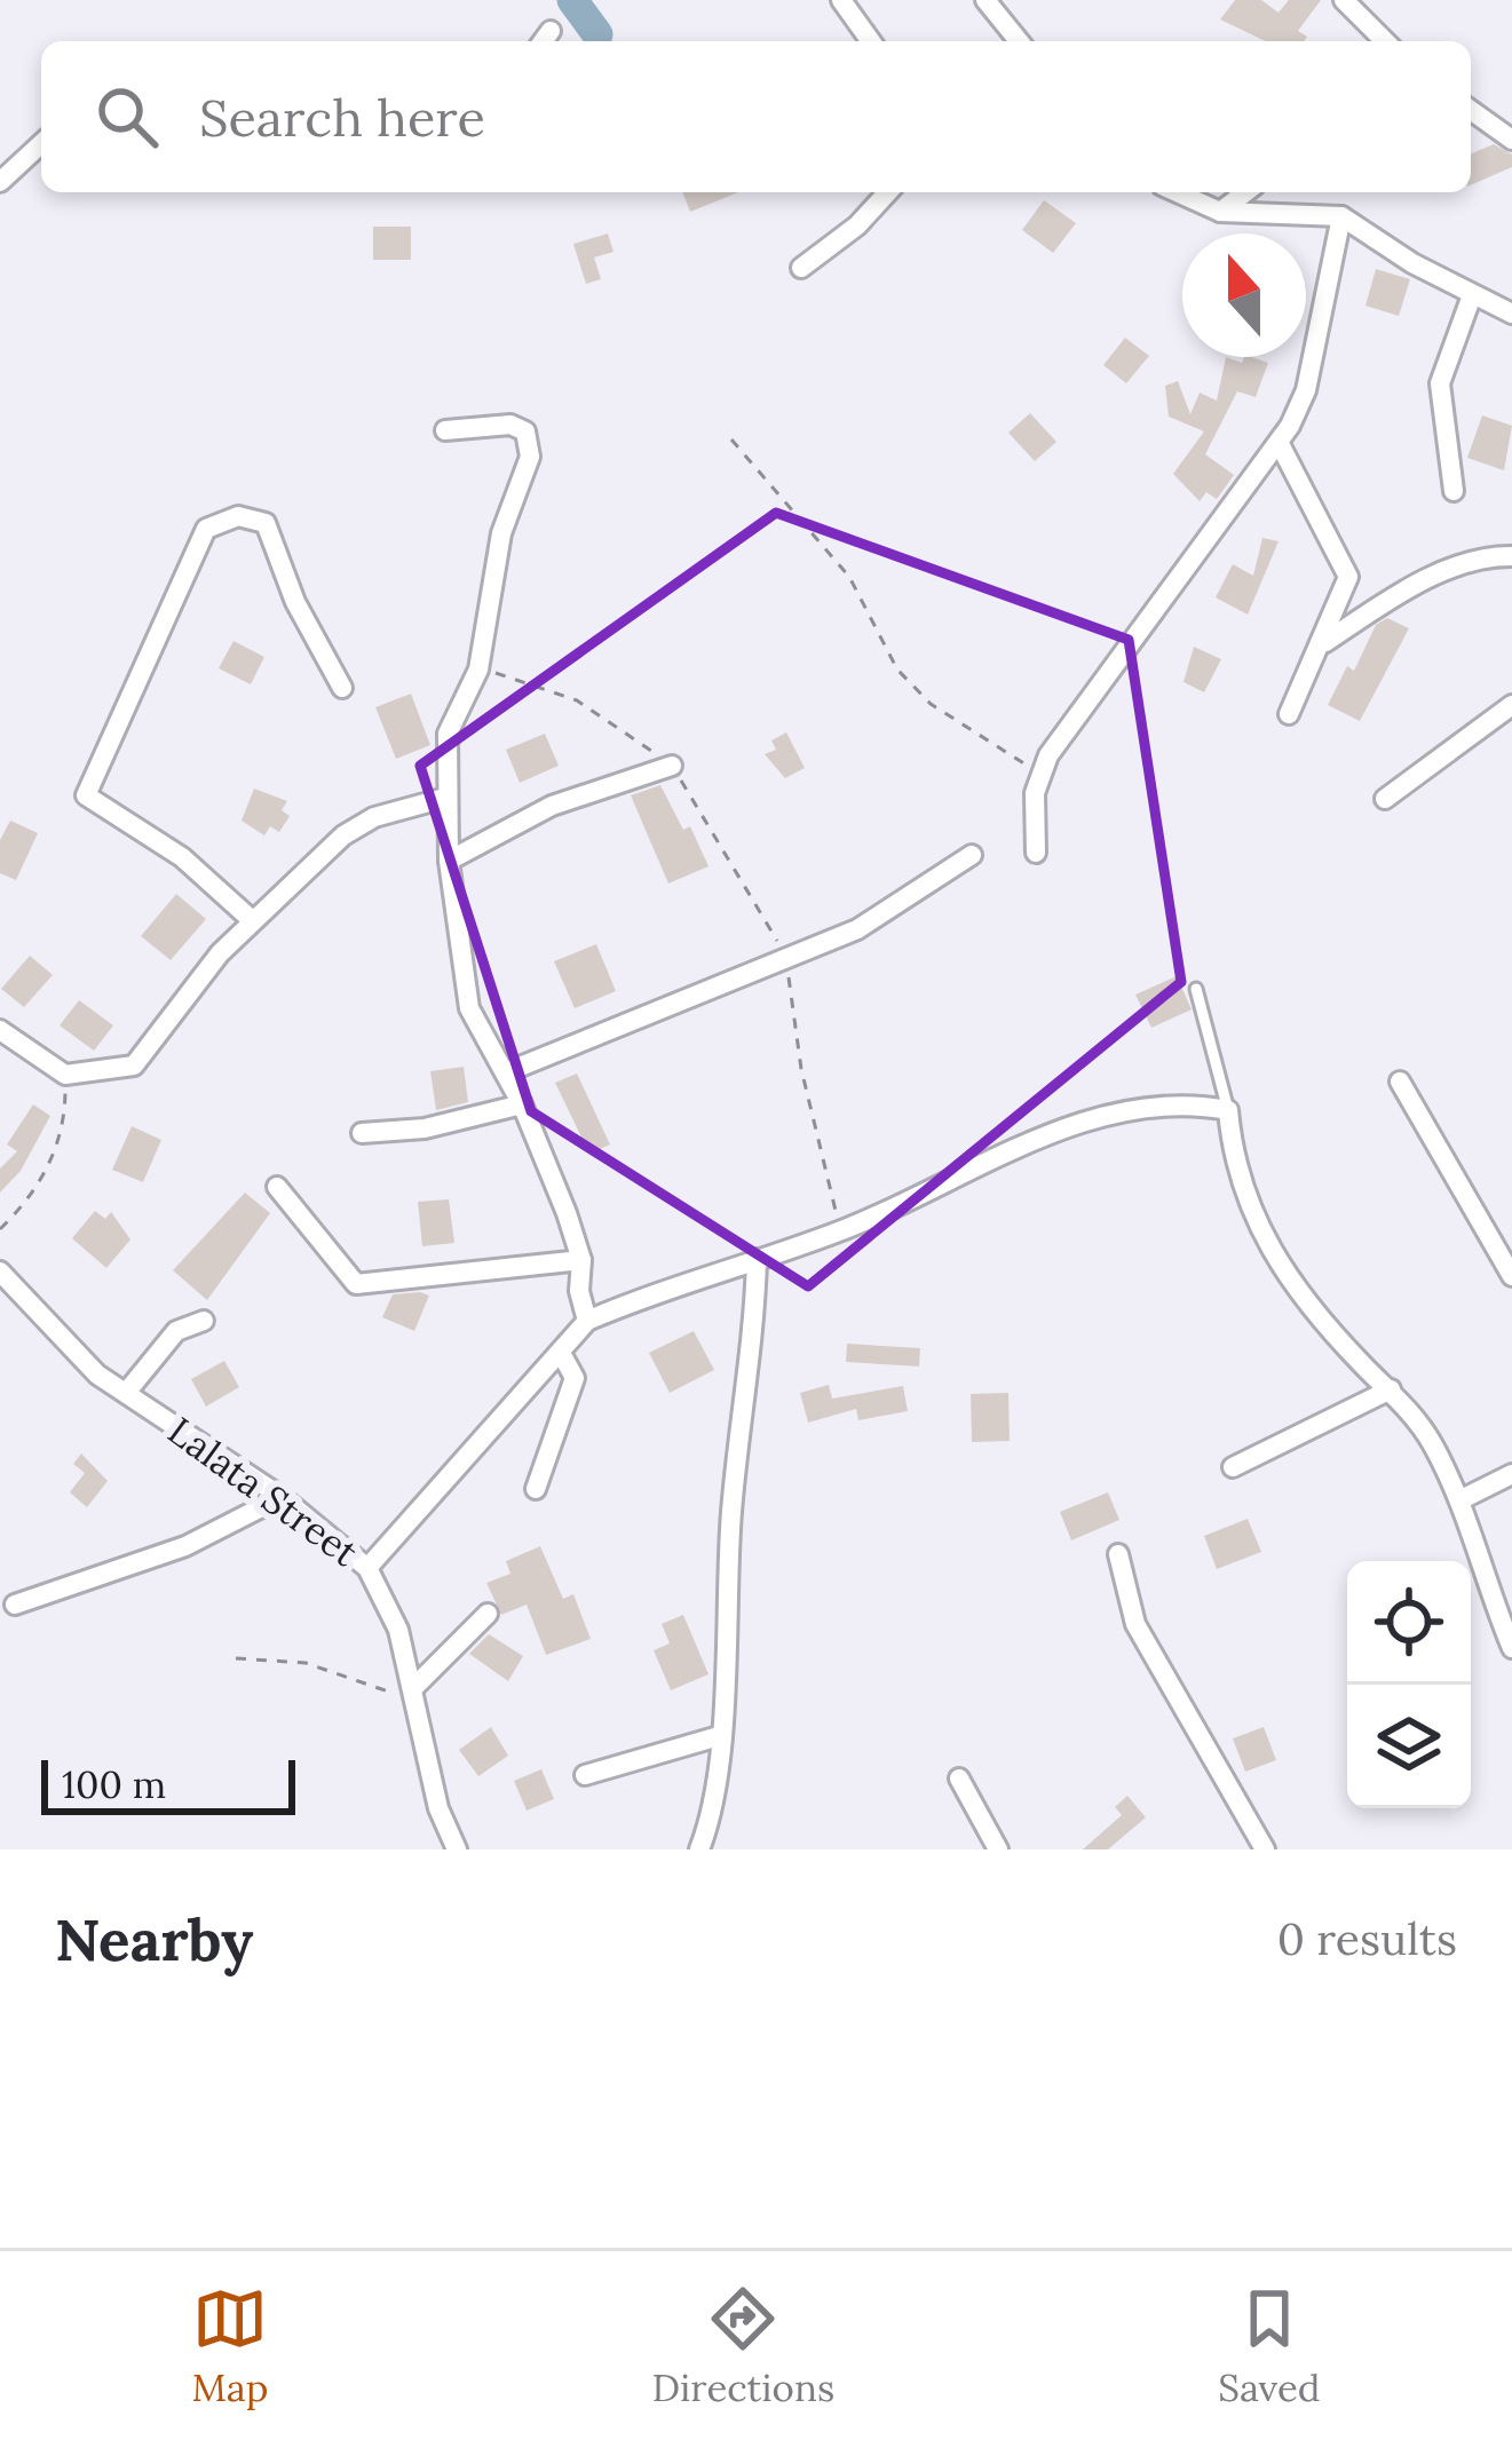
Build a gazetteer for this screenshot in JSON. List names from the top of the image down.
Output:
{
  "streets": {
    "street": ["Lalata Street"]
  },
  "scale_bar": "100 m",
  "north": "top",
  "page": {
    "search": "Search here",
    "scale": "100 m",
    "heading": ["Nearby", "0 results"],
    "nav": ["Map", "Directions", "Saved"]
  }
}
